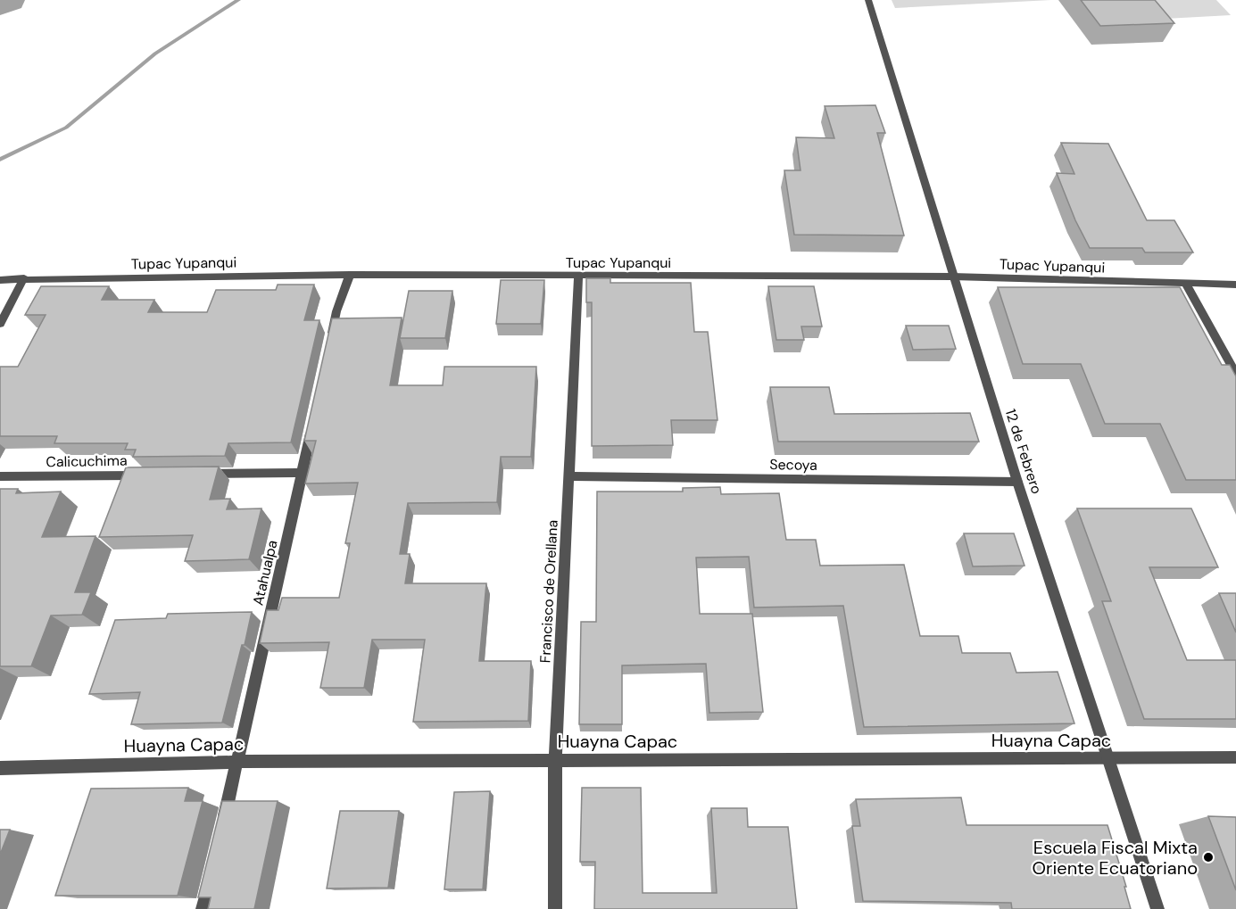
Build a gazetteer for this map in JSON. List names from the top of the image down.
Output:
{
  "streets": {
    "street": [
      "Tupac Yupanqui",
      "12 de Febrero",
      "Calicuchima",
      "Secoya",
      "Atahualpa",
      "Francisco de Orellana",
      "Huayna Capac"
    ]
  },
  "crossings": [
    ["Tupac Yupanqui", "12 de Febrero"],
    ["Tupac Yupanqui", "Francisco de Orellana"],
    ["12 de Febrero", "Secoya"],
    ["12 de Febrero", "Huayna Capac"],
    ["Secoya", "Francisco de Orellana"],
    ["Atahualpa", "Huayna Capac"],
    ["Francisco de Orellana", "Huayna Capac"]
  ],
  "places": ["Escuela Fiscal Mixta Oriente Ecuatoriano"]
}
